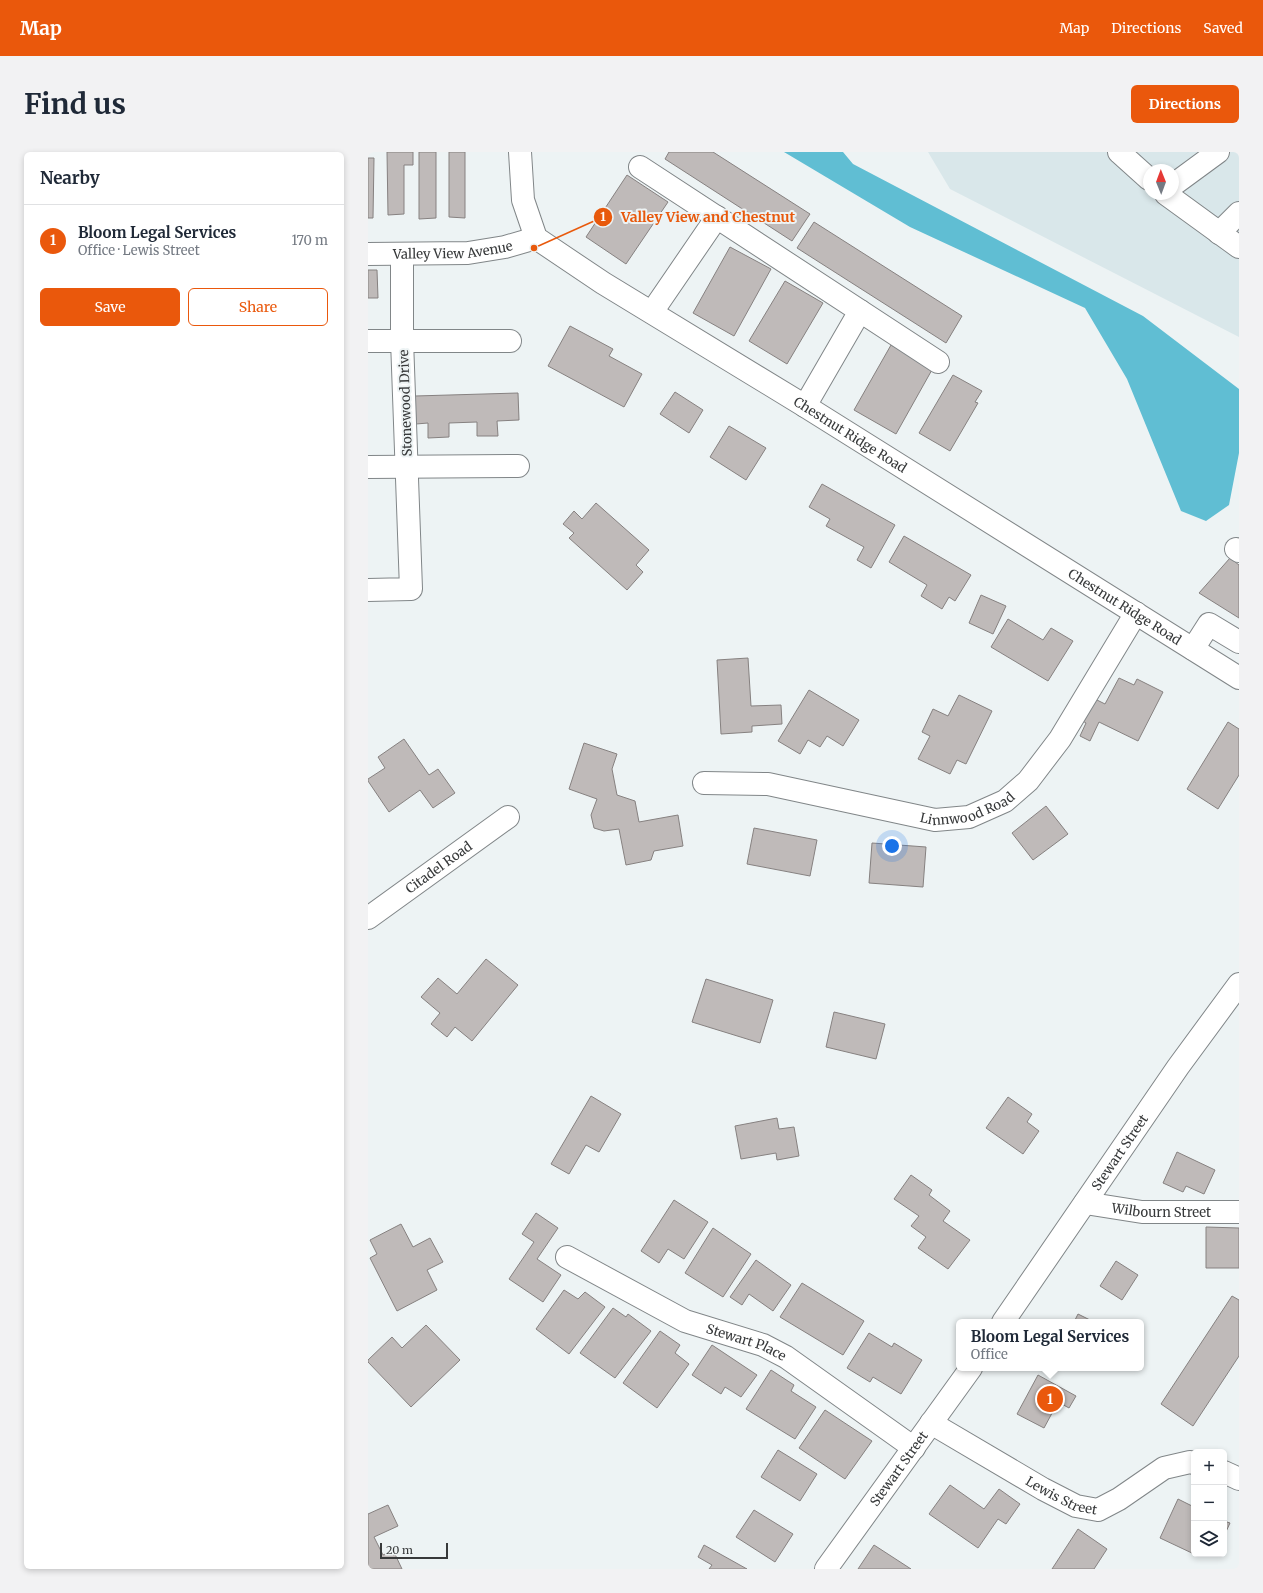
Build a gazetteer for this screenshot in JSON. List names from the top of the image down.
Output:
{
  "streets": {
    "street": [
      "Valley View Avenue",
      "Stonewood Drive",
      "Chestnut Ridge Road",
      "Linnwood Road",
      "Citadel Road",
      "Stewart Street",
      "Wilbourn Street",
      "Stewart Place",
      "Lewis Street"
    ]
  },
  "crossings": [
    ["Valley View Avenue", "Stonewood Drive"],
    ["Valley View Avenue", "Chestnut Ridge Road"],
    ["Chestnut Ridge Road", "Linnwood Road"],
    ["Stewart Street", "Wilbourn Street"],
    ["Stewart Street", "Stewart Place"],
    ["Stewart Street", "Lewis Street"]
  ],
  "places": ["Valley View and Chestnut"],
  "scale_bar": "20 m",
  "north": "top",
  "page": {
    "header": "Map",
    "nav": ["Map", "Directions", "Saved"],
    "buttons": [
      "Directions",
      ["Save", "Share"]
    ],
    "title": "Find us",
    "heading": "Nearby",
    "list": [
      {
        "mark": "1",
        "name": "Bloom Legal Services",
        "note": "Office · Lewis Street",
        "value": "170 m"
      }
    ],
    "popup": ["Bloom Legal Services", "Office"],
    "pins": "1",
    "map_buttons": ["+", "−"],
    "scale": "20 m"
  }
}
